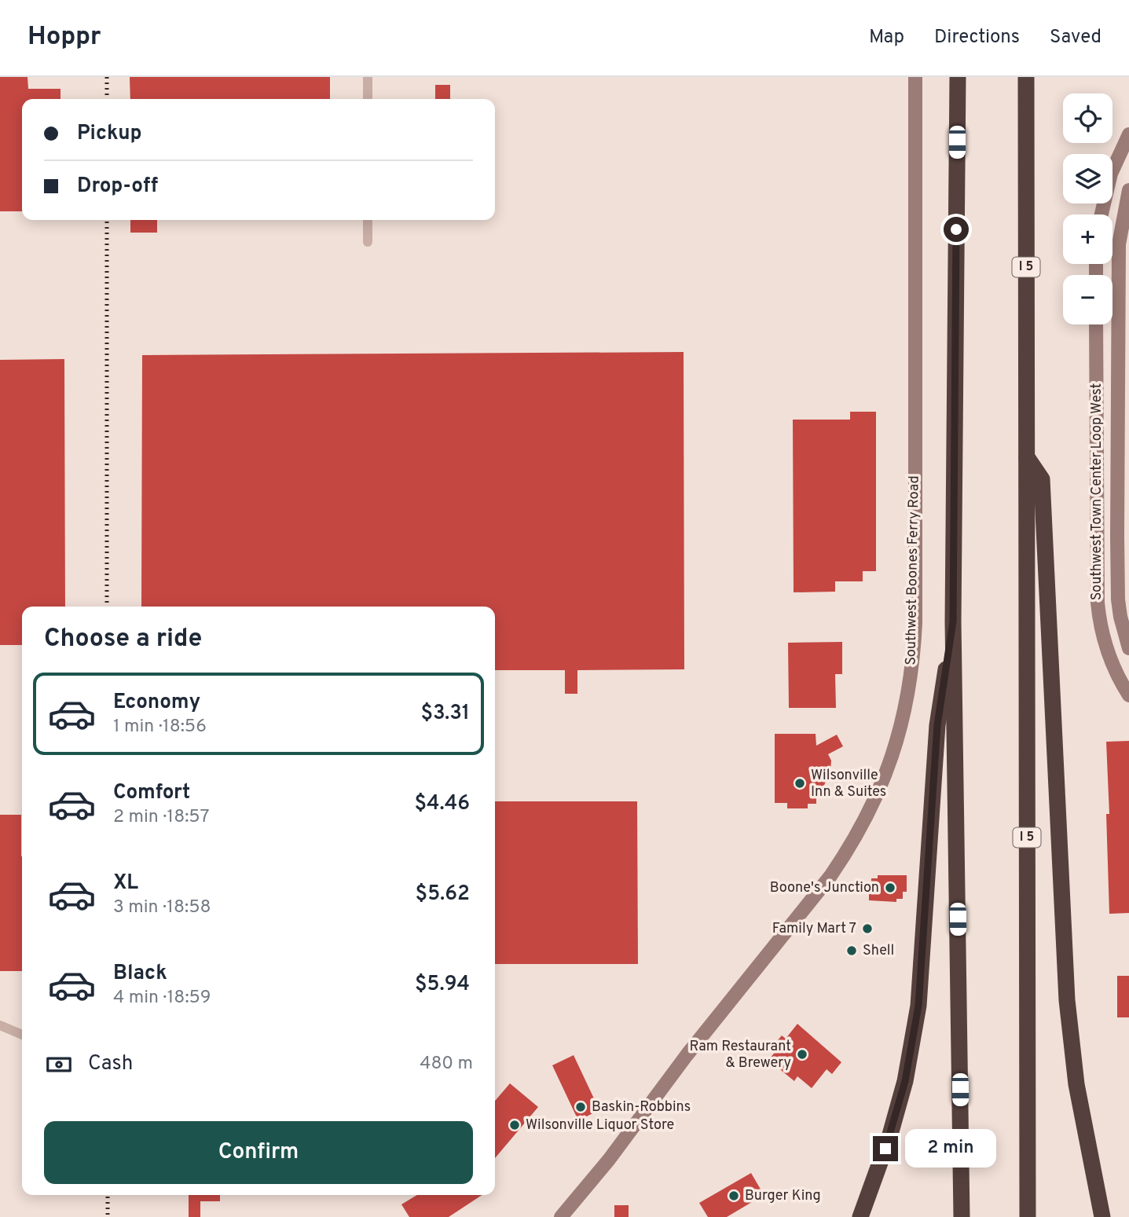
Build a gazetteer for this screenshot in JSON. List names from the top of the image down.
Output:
{
  "streets": {
    "highway": ["I 5"],
    "street": ["Southwest Town Center Loop West", "Southwest Boones Ferry Road"]
  },
  "places": [
    "Wilsonville Inn & Suites",
    "Boone's Junction",
    "Family Mart 7",
    "Shell",
    "Ram Restaurant & Brewery",
    "Baskin-Robbins",
    "Wilsonville Liquor Store",
    "Burger King"
  ],
  "page": {
    "header": "Hoppr",
    "nav": ["Map", "Directions", "Saved"],
    "map_buttons": ["+", "−"],
    "banner": ["Pickup", "Drop-off"],
    "heading": "Choose a ride",
    "list": [
      {
        "name": "Economy",
        "note": "1 min · 18:56",
        "value": "$3.31"
      },
      {
        "name": "Comfort",
        "note": "2 min · 18:57",
        "value": "$4.46"
      },
      {
        "name": "XL",
        "note": "3 min · 18:58",
        "value": "$5.62"
      },
      {
        "name": "Black",
        "note": "4 min · 18:59",
        "value": "$5.94"
      }
    ],
    "pay": ["Cash", "480 m"],
    "buttons": "Confirm",
    "bubble": "2 min"
  }
}
